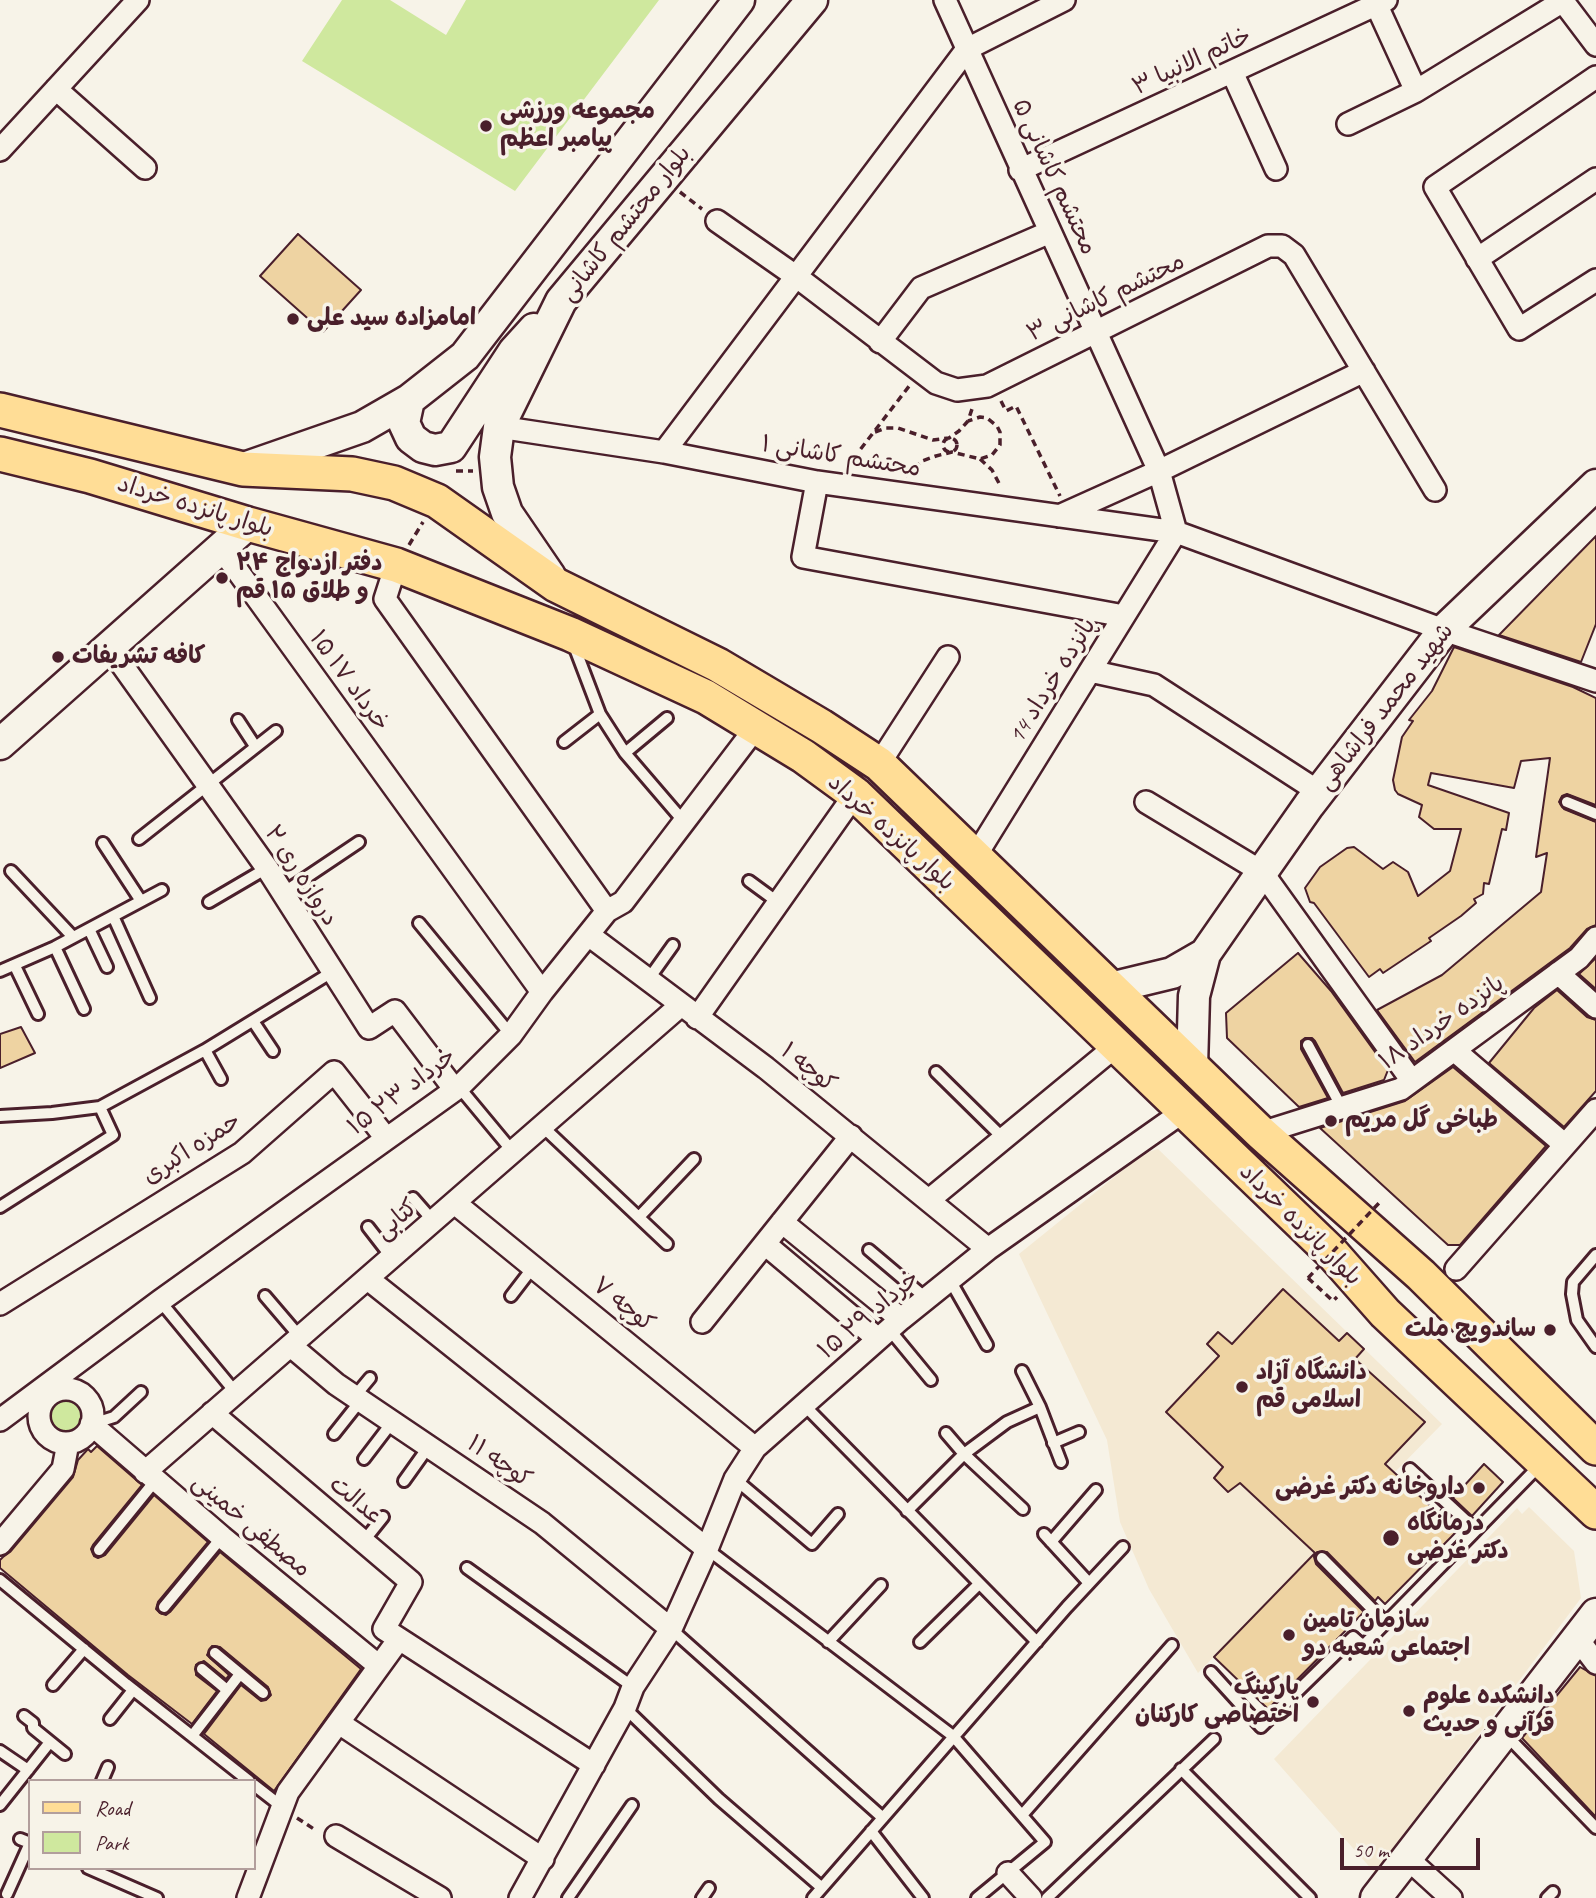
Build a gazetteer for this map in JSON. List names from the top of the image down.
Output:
{
  "streets": {
    "main road": ["بلوار محتشم کاشانی", "بلوار پانزده خرداد", "شهید محمد فراشاهی"],
    "street": [
      "خاتم الانبیا ۳",
      "محتشم کاشانی ۵",
      "محتشم کاشانی ۳",
      "محتشم کاشانی ۱",
      "۱۵ خرداد ۱۷",
      "پانزده خرداد 14",
      "دروازه ری ۲",
      "پانزده خرداد ۱۸",
      "کوچه ۱",
      "۱۵ خرداد ۲۳",
      "حمزه اکبری",
      "کتابی",
      "کوچه ۷",
      "۱۵ خرداد ۲۹",
      "کوچه ۱۱",
      "عدالت",
      "مصطفی خمینی"
    ]
  },
  "crossings": [
    ["خاتم الانبیا ۳", "محتشم کاشانی ۵"],
    ["محتشم کاشانی ۵", "محتشم کاشانی ۳"],
    ["محتشم کاشانی ۵", "محتشم کاشانی ۱"],
    ["محتشم کاشانی ۵", "پانزده خرداد 14"],
    ["بلوار محتشم کاشانی", "محتشم کاشانی ۱"],
    ["بلوار محتشم کاشانی", "بلوار پانزده خرداد"],
    ["محتشم کاشانی ۱", "پانزده خرداد 14"],
    ["محتشم کاشانی ۱", "شهید محمد فراشاهی"],
    ["بلوار پانزده خرداد", "پانزده خرداد 14"],
    ["بلوار پانزده خرداد", "پانزده خرداد ۱۸"],
    ["بلوار پانزده خرداد", "۱۵ خرداد ۲۳"],
    ["بلوار پانزده خرداد", "کتابی"],
    ["بلوار پانزده خرداد", "۱۵ خرداد ۲۹"],
    ["۱۵ خرداد ۱۷", "۱۵ خرداد ۲۳"],
    ["دروازه ری ۲", "۱۵ خرداد ۲۳"],
    ["کوچه ۱", "۱۵ خرداد ۲۳"],
    ["کوچه ۱", "کتابی"],
    ["کوچه ۱", "۱۵ خرداد ۲۹"],
    ["۱۵ خرداد ۲۳", "حمزه اکبری"],
    ["۱۵ خرداد ۲۳", "مصطفی خمینی"],
    ["کتابی", "کوچه ۷"],
    ["کتابی", "کوچه ۱۱"],
    ["کتابی", "عدالت"],
    ["کتابی", "مصطفی خمینی"],
    ["کوچه ۷", "۱۵ خرداد ۲۹"],
    ["۱۵ خرداد ۲۹", "کوچه ۱۱"]
  ],
  "places": [
    "مجموعه ورزشی پیامبر اعظم",
    "امامزاده سید علی",
    "دفتر ازدواج ۲۴ و طلاق ۱۵ قم",
    "کافه تشریفات",
    "طباخی گل مریم",
    "ساندویچ ملت",
    "دانشگاه آزاد اسلامی قم",
    "داروخانه دکتر غرضی",
    "درمانگاه دکتر غرضی",
    "سازمان تامین اجتماعی شعبه دو",
    "پارکینگ اختصاصی کارکنان",
    "دانشکده علوم قرآنی و حدیث"
  ],
  "legend": ["Road", "Park"],
  "scale_bar": "50 m"
}
